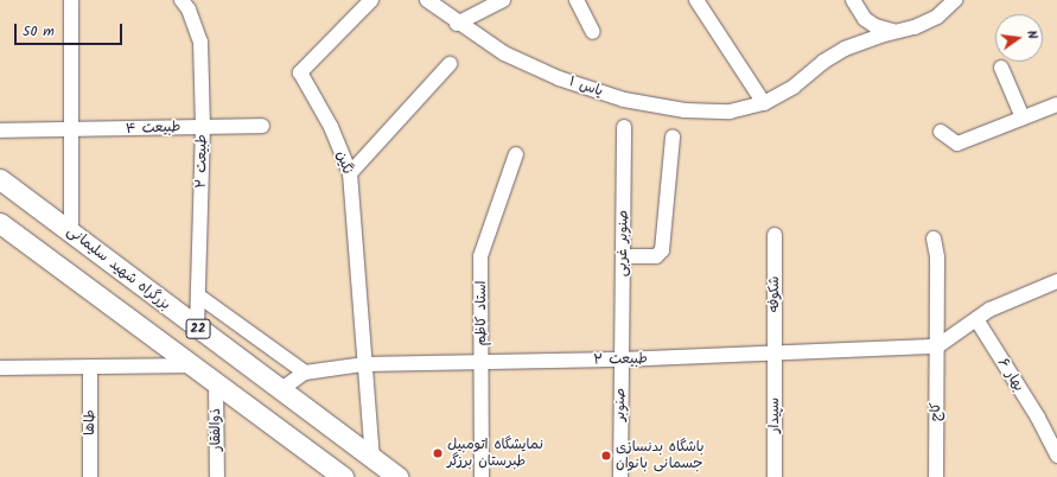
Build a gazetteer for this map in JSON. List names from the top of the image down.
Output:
{
  "streets": {
    "highway": ["بزرگراه شهید سلیمانی", "22"],
    "street": [
      "یاس ۱",
      "طبیعت ۴",
      "طبیعت ٣",
      "نگین",
      "صنوبر غربی",
      "شکوفه",
      "استاد کاظم",
      "طبیعت ۲",
      "بهار ۶",
      "صنوبر",
      "کاج",
      "سپیدار",
      "طاها",
      "ذوالفقار"
    ]
  },
  "crossings": [
    ["طبیعت ۴", "طبیعت ٣"],
    ["طبیعت ٣", "بزرگراه شهید سلیمانی"],
    ["نگین", "بزرگراه شهید سلیمانی"],
    ["نگین", "طبیعت ۲"],
    ["صنوبر غربی", "طبیعت ۲"],
    ["صنوبر غربی", "صنوبر"],
    ["شکوفه", "طبیعت ۲"],
    ["شکوفه", "سپیدار"],
    ["استاد کاظم", "طبیعت ۲"],
    ["22", "ذوالفقار"],
    ["طبیعت ۲", "صنوبر"],
    ["طبیعت ۲", "کاج"],
    ["طبیعت ۲", "سپیدار"]
  ],
  "places": ["نمایشگاه اتومبیل طبرستان برزگر", "باشگاه بدنسازی جسمانی بانوان"],
  "scale_bar": "50 m",
  "north": "right"
}
